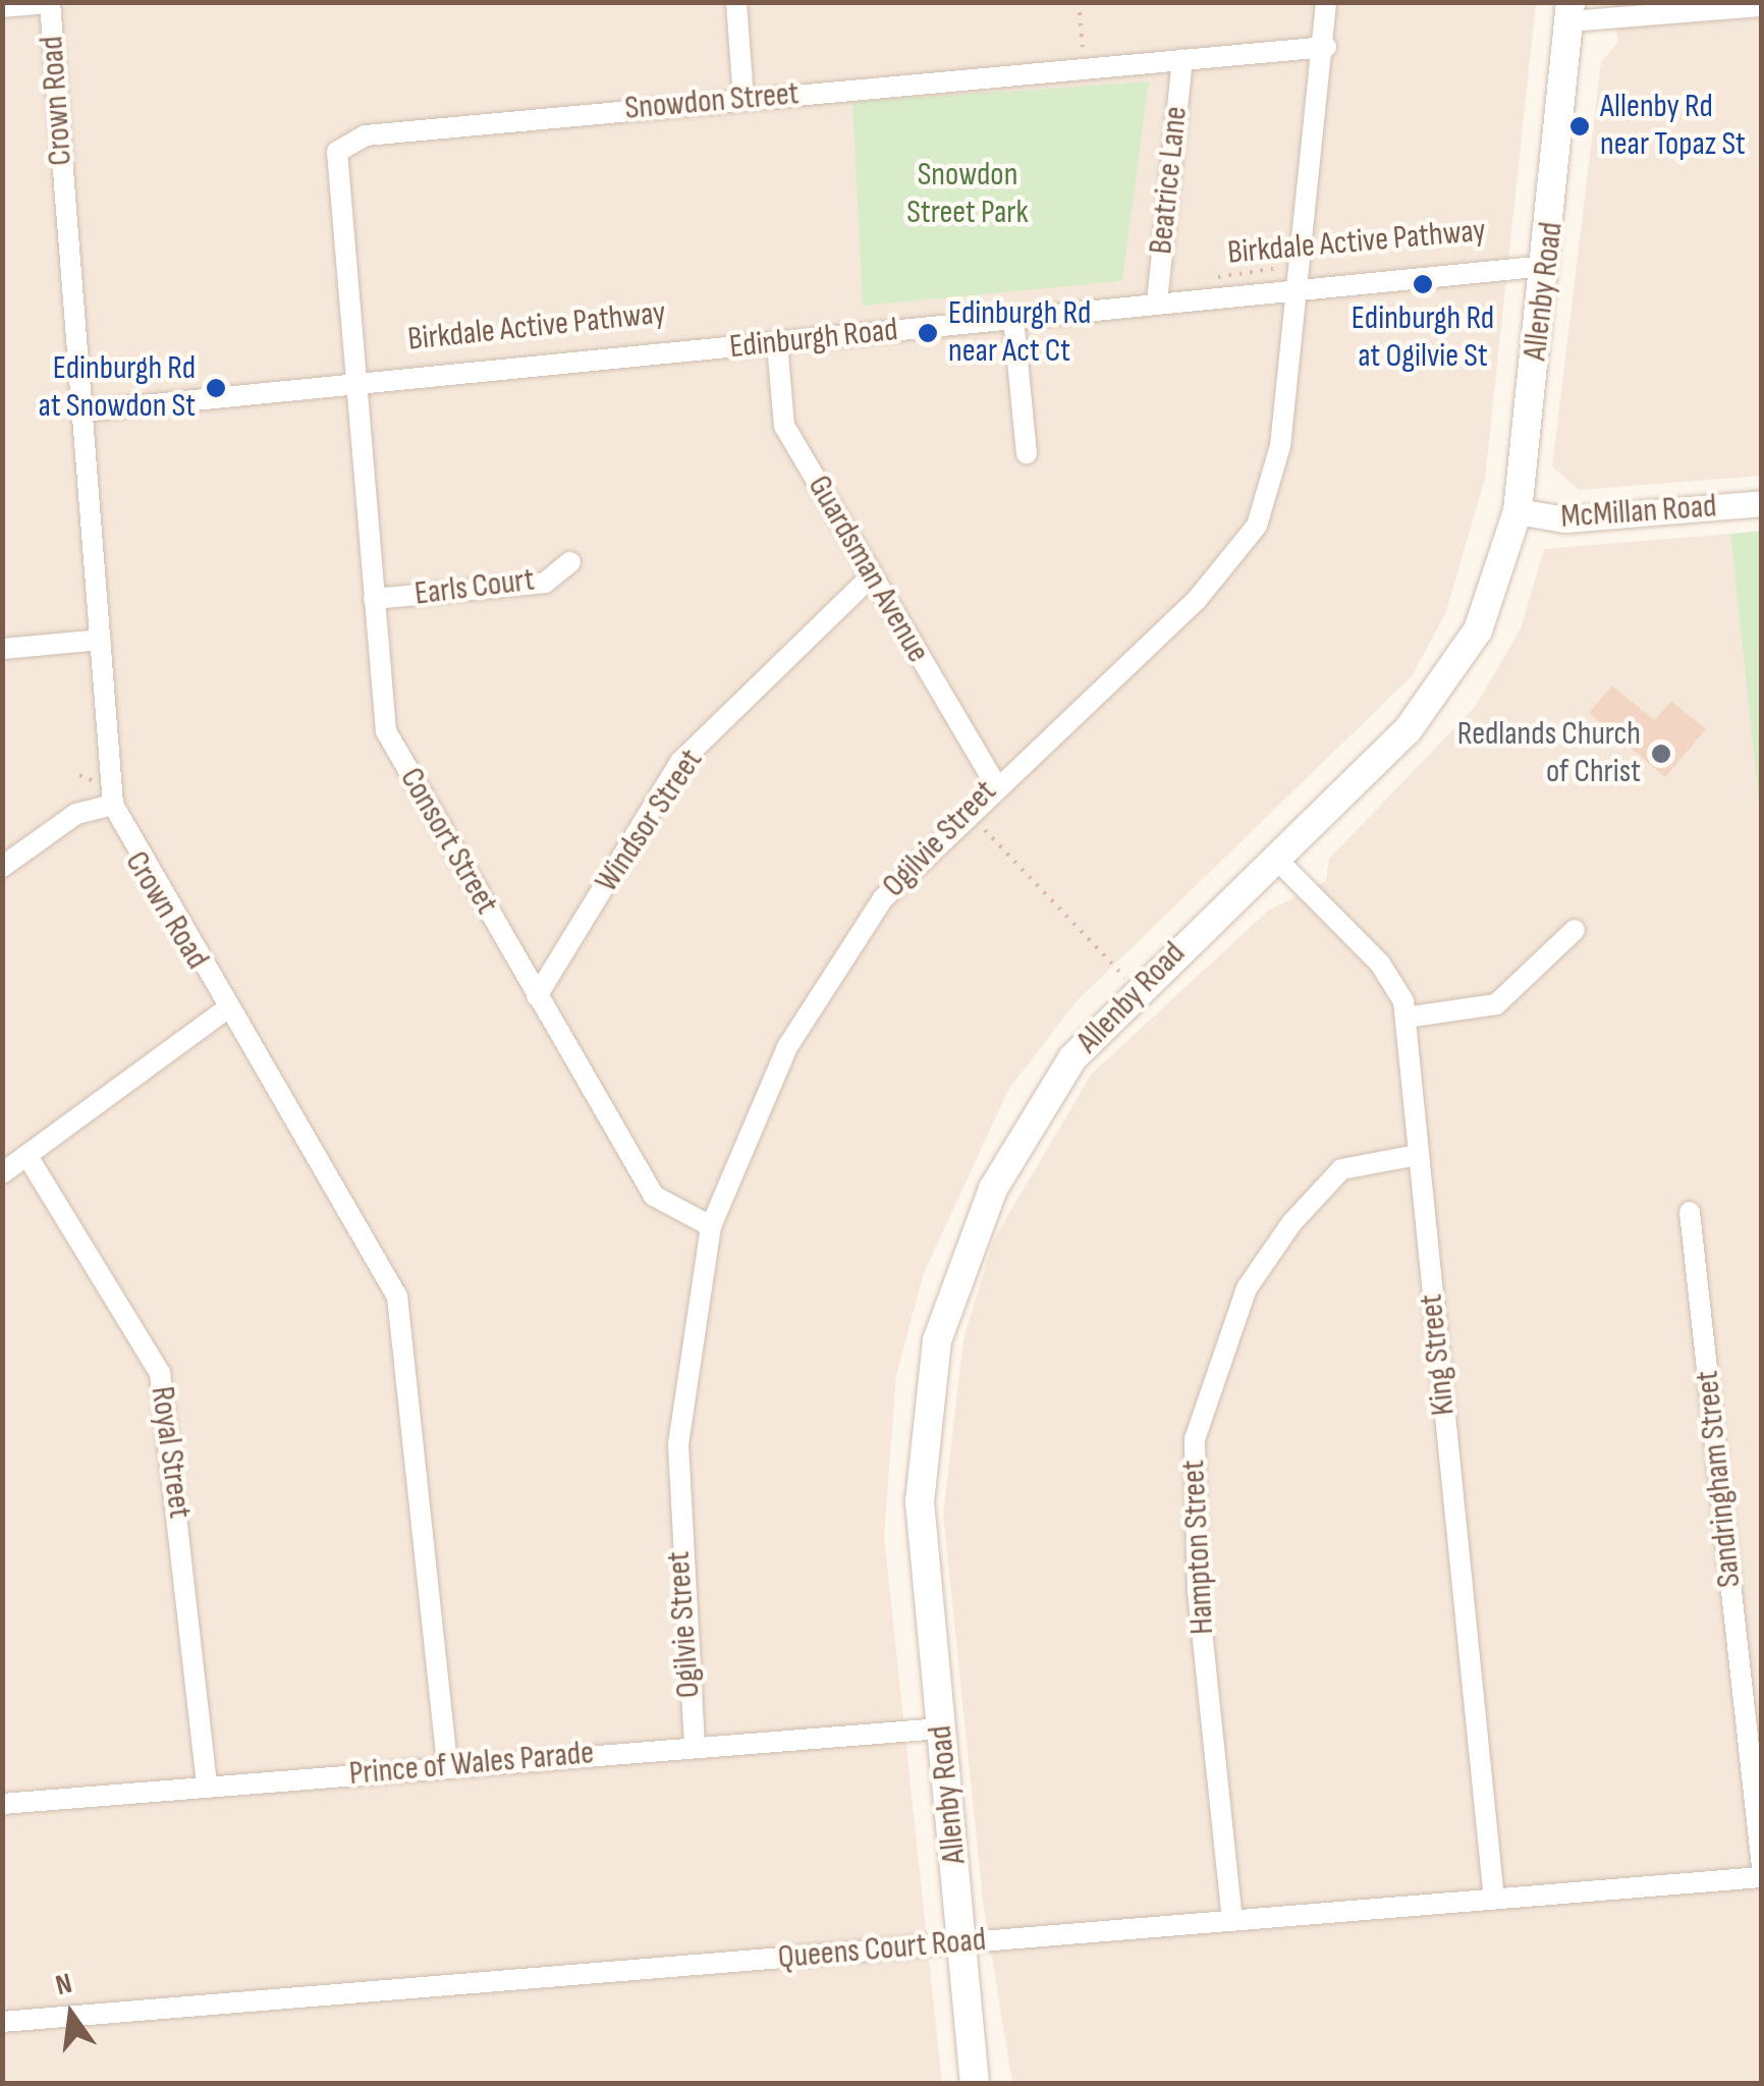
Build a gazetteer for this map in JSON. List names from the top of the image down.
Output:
{
  "streets": {
    "main road": ["Allenby Road"],
    "street": [
      "Crown Road",
      "Snowdon Street",
      "Beatrice Lane",
      "Edinburgh Road",
      "McMillan Road",
      "Guardsman Avenue",
      "Earls Court",
      "Windsor Street",
      "Ogilvie Street",
      "Consort Street",
      "King Street",
      "Royal Street",
      "Sandringham Street",
      "Hampton Street",
      "Prince of Wales Parade",
      "Queens Court Road"
    ],
    "path": ["Birkdale Active Pathway"]
  },
  "crossings": [
    ["Crown Road", "Edinburgh Road"],
    ["Crown Road", "Prince of Wales Parade"],
    ["Snowdon Street", "Beatrice Lane"],
    ["Snowdon Street", "Edinburgh Road"],
    ["Snowdon Street", "Ogilvie Street"],
    ["Snowdon Street", "Consort Street"],
    ["Beatrice Lane", "Edinburgh Road"],
    ["Birkdale Active Pathway", "Edinburgh Road"],
    ["Birkdale Active Pathway", "Ogilvie Street"],
    ["Allenby Road", "Edinburgh Road"],
    ["Allenby Road", "McMillan Road"],
    ["Allenby Road", "King Street"],
    ["Allenby Road", "Prince of Wales Parade"],
    ["Allenby Road", "Queens Court Road"],
    ["Edinburgh Road", "Guardsman Avenue"],
    ["Edinburgh Road", "Ogilvie Street"],
    ["Edinburgh Road", "Consort Street"],
    ["Guardsman Avenue", "Windsor Street"],
    ["Guardsman Avenue", "Ogilvie Street"],
    ["Earls Court", "Consort Street"],
    ["Windsor Street", "Consort Street"],
    ["Ogilvie Street", "Consort Street"],
    ["Ogilvie Street", "Prince of Wales Parade"],
    ["King Street", "Hampton Street"],
    ["King Street", "Queens Court Road"],
    ["Royal Street", "Prince of Wales Parade"],
    ["Hampton Street", "Queens Court Road"]
  ],
  "parks": ["Snowdon Street Park"],
  "places": [
    "Allenby Rd near Topaz St",
    "Edinburgh Rd at Ogilvie St",
    "Edinburgh Rd near Act Ct",
    "Edinburgh Rd at Snowdon St",
    "Redlands Church of Christ"
  ],
  "north": "top"
}
